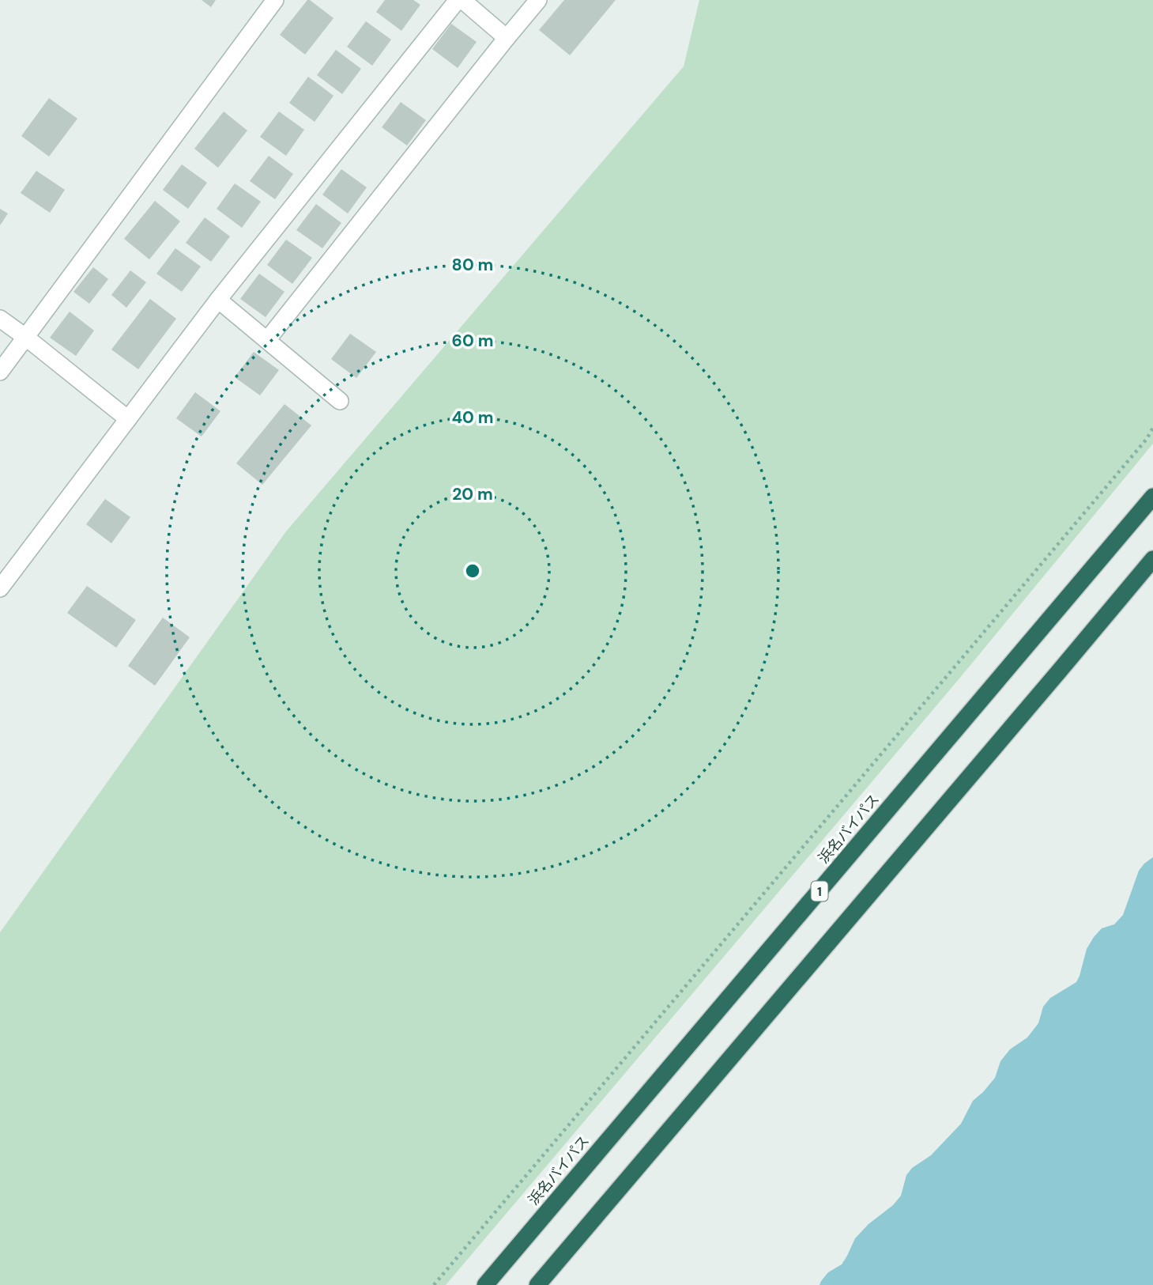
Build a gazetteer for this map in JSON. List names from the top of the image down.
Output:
{
  "streets": {
    "highway": ["浜名バイパス", "1"]
  },
  "rings": [
    "80 m",
    "60 m",
    "40 m",
    "20 m"
  ]
}
